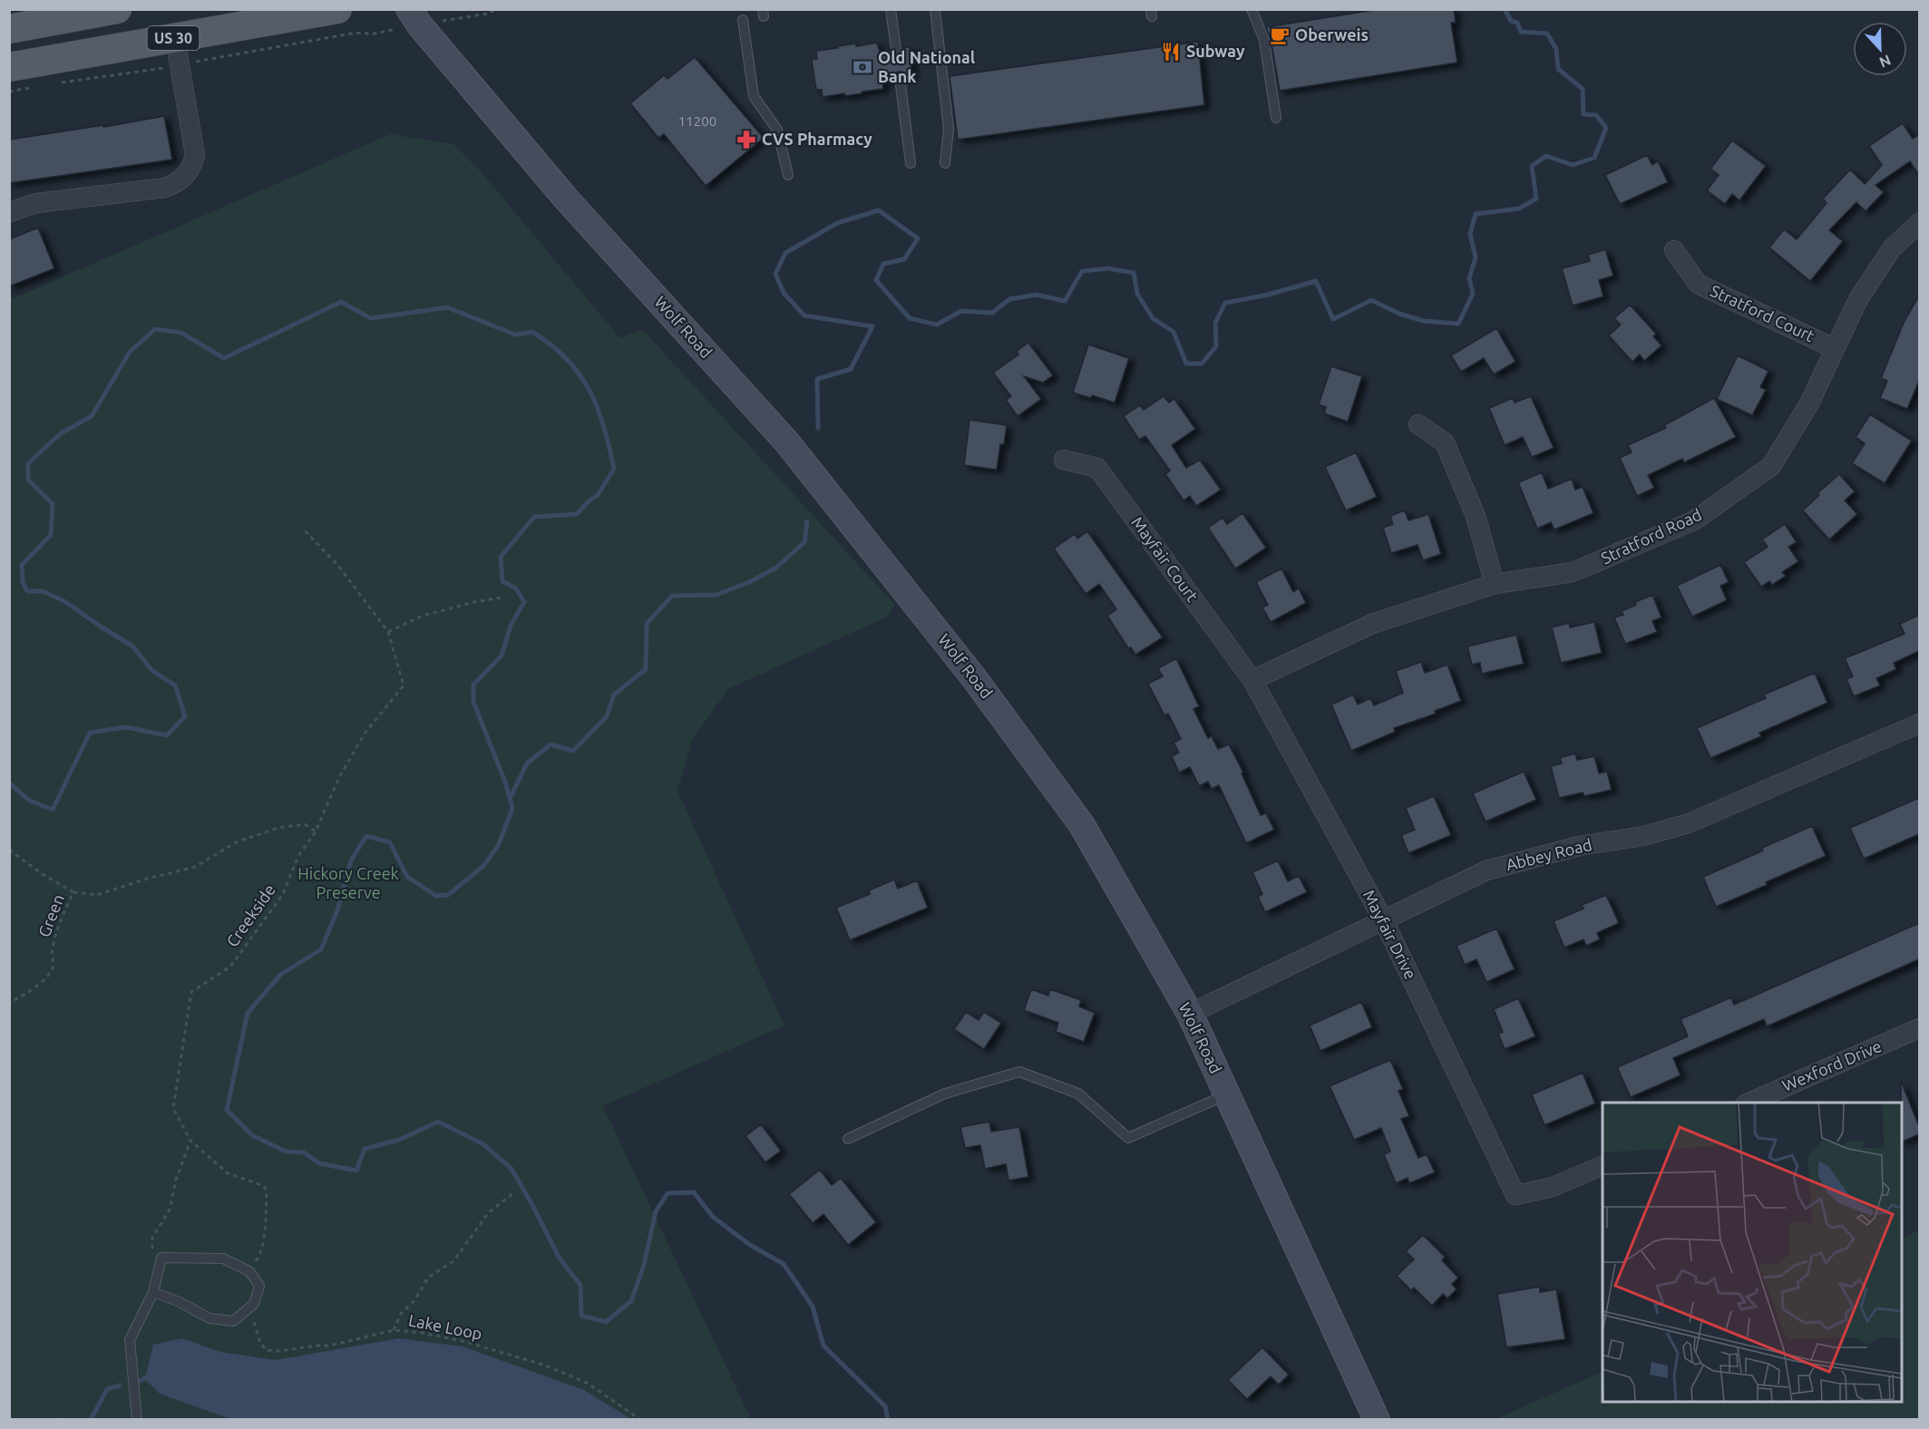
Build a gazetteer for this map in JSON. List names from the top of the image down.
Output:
{
  "streets": {
    "main road": ["US 30", "Wolf Road"],
    "street": [
      "Stratford Court",
      "Stratford Road",
      "Mayfair Court",
      "Abbey Road",
      "Mayfair Drive",
      "Wexford Drive"
    ],
    "path": ["Green", "Creekside", "Lake Loop"]
  },
  "crossings": [
    ["Stratford Court", "Stratford Road"],
    ["Wolf Road", "Abbey Road"],
    ["Stratford Road", "Mayfair Court"],
    ["Stratford Road", "Mayfair Drive"],
    ["Mayfair Court", "Mayfair Drive"],
    ["Abbey Road", "Mayfair Drive"]
  ],
  "parks": ["Hickory Creek Preserve"],
  "places": {
    "cafe": ["Oberweis"],
    "restaurant": ["Subway"],
    "bank": ["Old National Bank"],
    "pharmacy": ["CVS Pharmacy"]
  },
  "house_numbers": ["11200"],
  "north": "bottom"
}
